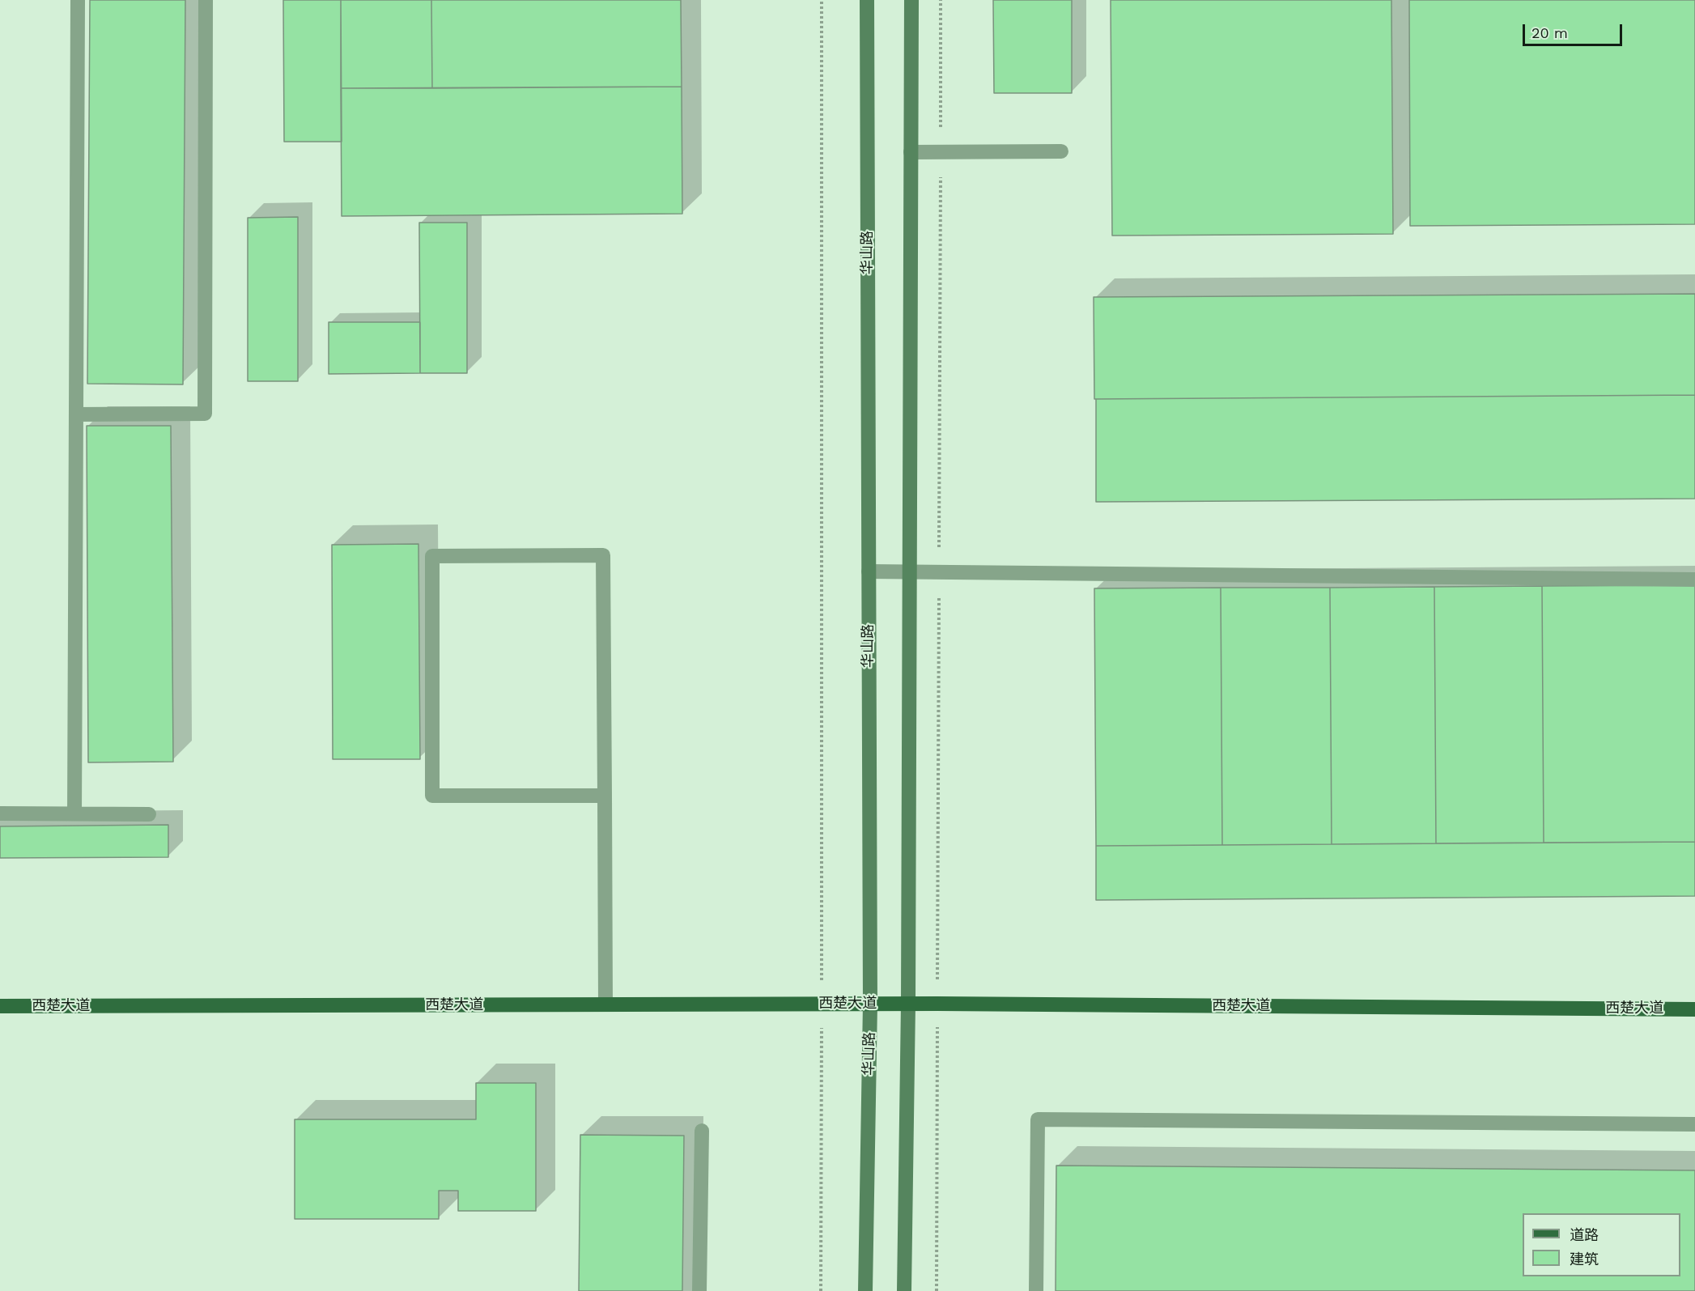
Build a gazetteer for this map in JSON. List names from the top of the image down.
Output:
{
  "streets": {
    "main road": ["西楚大道"],
    "street": ["华山路"]
  },
  "crossings": [
    ["华山路", "西楚大道"]
  ],
  "legend": ["道路", "建筑"],
  "scale_bar": "20 m"
}
